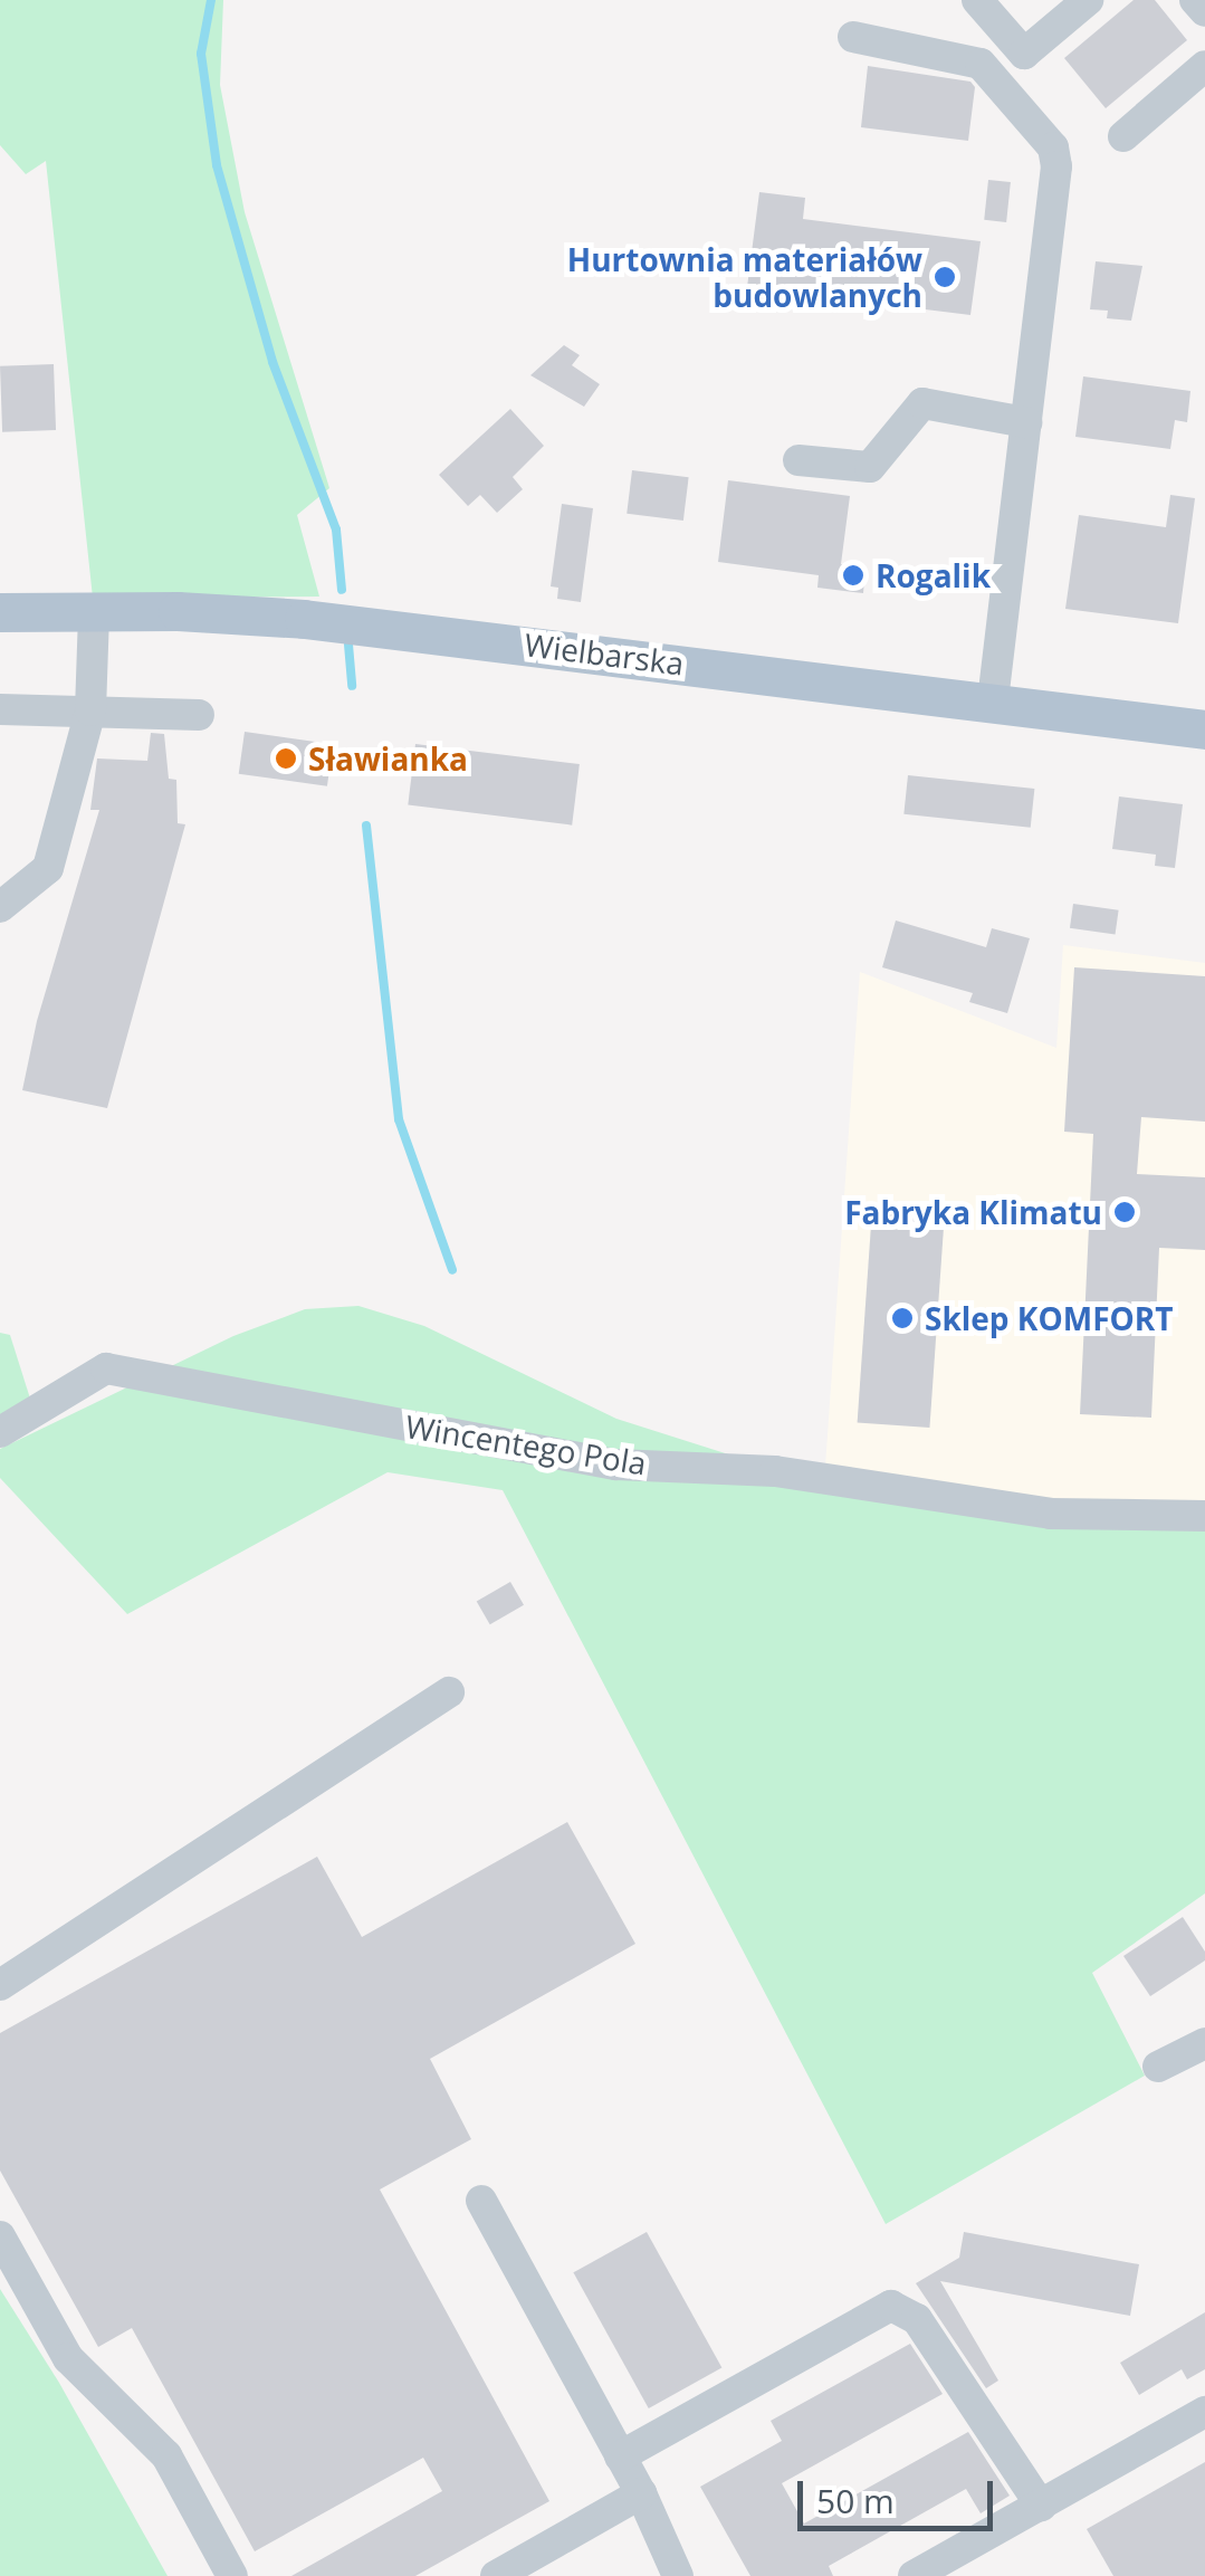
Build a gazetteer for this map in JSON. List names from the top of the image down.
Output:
{
  "streets": {
    "main road": ["Wielbarska"],
    "street": ["Wincentego Pola"]
  },
  "places": [
    "Hurtownia materiałów budowlanych",
    "Rogalik",
    "Sławianka",
    "Fabryka Klimatu",
    "Sklep KOMFORT"
  ],
  "scale_bar": "50 m"
}
